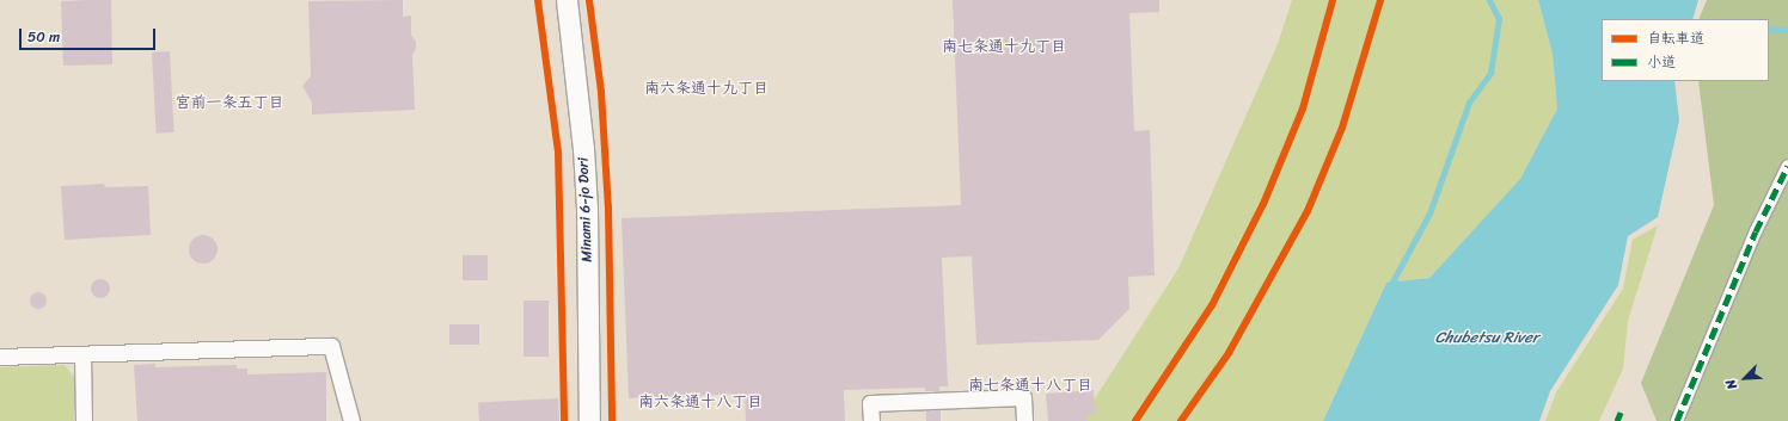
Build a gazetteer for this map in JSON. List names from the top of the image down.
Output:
{
  "streets": {
    "street": ["Minami 6-jo Dori"]
  },
  "districts": [
    "南七条通十九丁目",
    "南六条通十九丁目",
    "宮前一条五丁目",
    "南七条通十八丁目",
    "南六条通十八丁目"
  ],
  "water": ["Chubetsu River"],
  "legend": ["自転車道", "小道"],
  "scale_bar": "50 m",
  "north": "bottom left"
}
